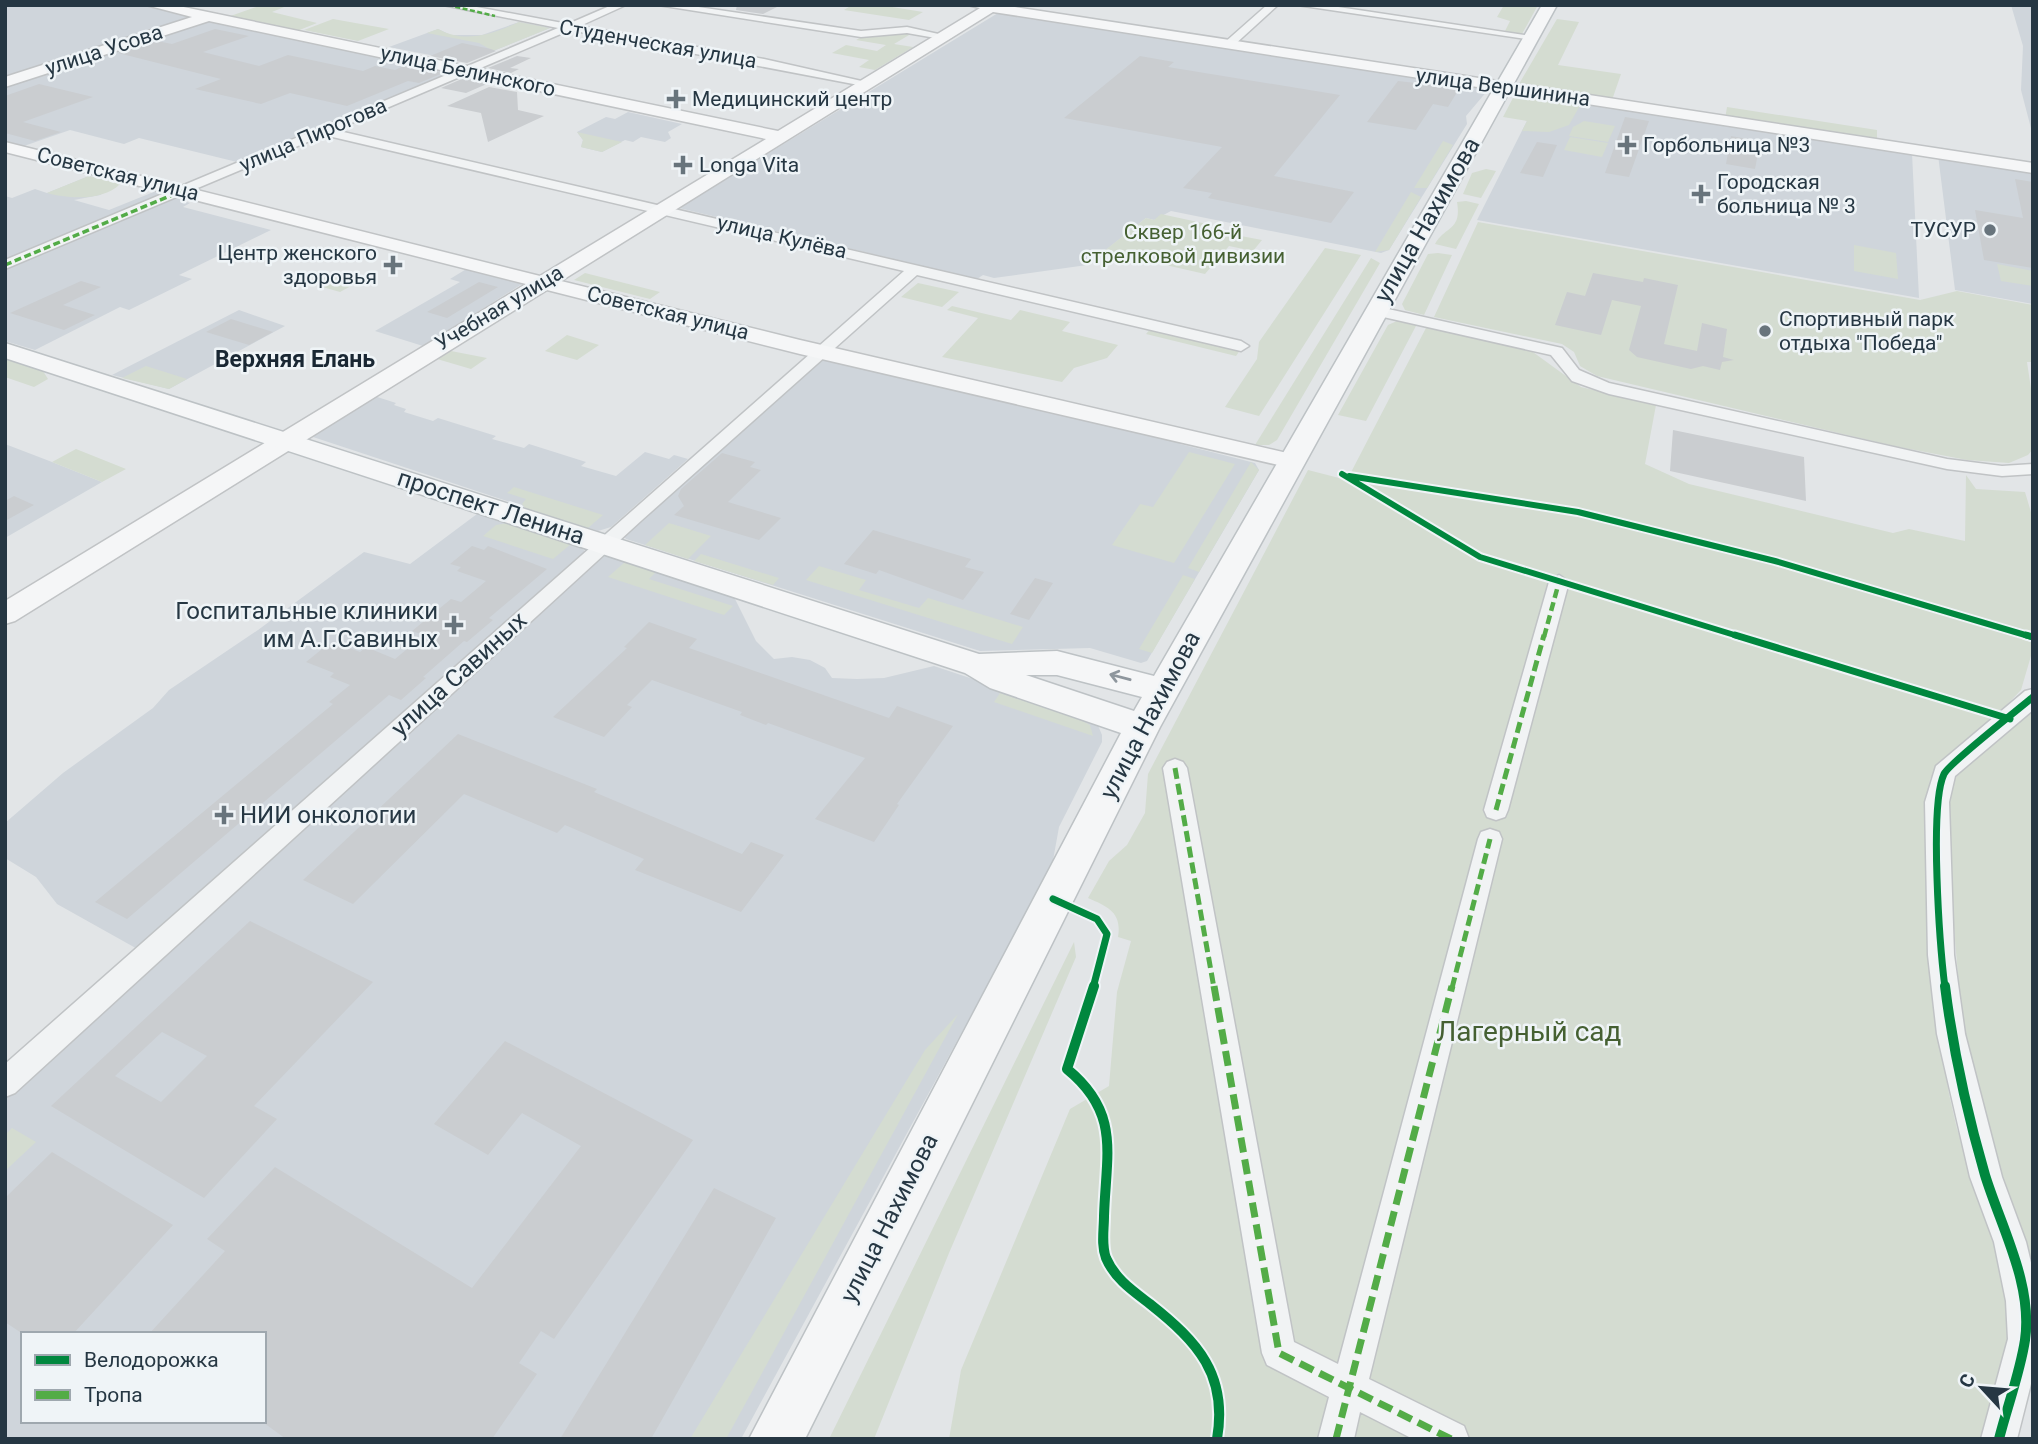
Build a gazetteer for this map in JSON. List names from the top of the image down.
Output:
{
  "streets": {
    "main road": ["улица Нахимова", "проспект Ленина"],
    "street": [
      "Студенческая улица",
      "улица Усова",
      "улица Белинского",
      "улица Вершинина",
      "улица Пирогова",
      "Советская улица",
      "улица Кулёва",
      "Учебная улица",
      "улица Савиных"
    ]
  },
  "crossings": [
    ["Студенческая улица", "улица Пирогова"],
    ["Студенческая улица", "Учебная улица"],
    ["улица Усова", "улица Белинского"],
    ["улица Белинского", "улица Пирогова"],
    ["улица Белинского", "Учебная улица"],
    ["улица Вершинина", "улица Нахимова"],
    ["улица Вершинина", "Учебная улица"],
    ["улица Пирогова", "Советская улица"],
    ["улица Пирогова", "улица Кулёва"],
    ["Советская улица", "улица Нахимова"],
    ["Советская улица", "Учебная улица"],
    ["Советская улица", "улица Савиных"],
    ["улица Нахимова", "проспект Ленина"],
    ["улица Кулёва", "Учебная улица"],
    ["улица Кулёва", "улица Савиных"],
    ["Учебная улица", "проспект Ленина"],
    ["проспект Ленина", "улица Савиных"]
  ],
  "districts": ["Верхняя Елань"],
  "parks": ["Сквер 166-й стрелковой дивизии", "Лагерный сад"],
  "places": {
    "health": [
      "Медицинский центр",
      "Горбольница №3",
      "Longa Vita",
      "Городская больница № 3",
      "Центр женского здоровья",
      "Госпитальные клиники им А.Г.Савиных",
      "НИИ онкологии"
    ],
    "other": ["ТУСУР", "Спортивный парк отдыха \"Победа\""]
  },
  "legend": ["Велодорожка", "Тропа"],
  "north": "top left"
}
